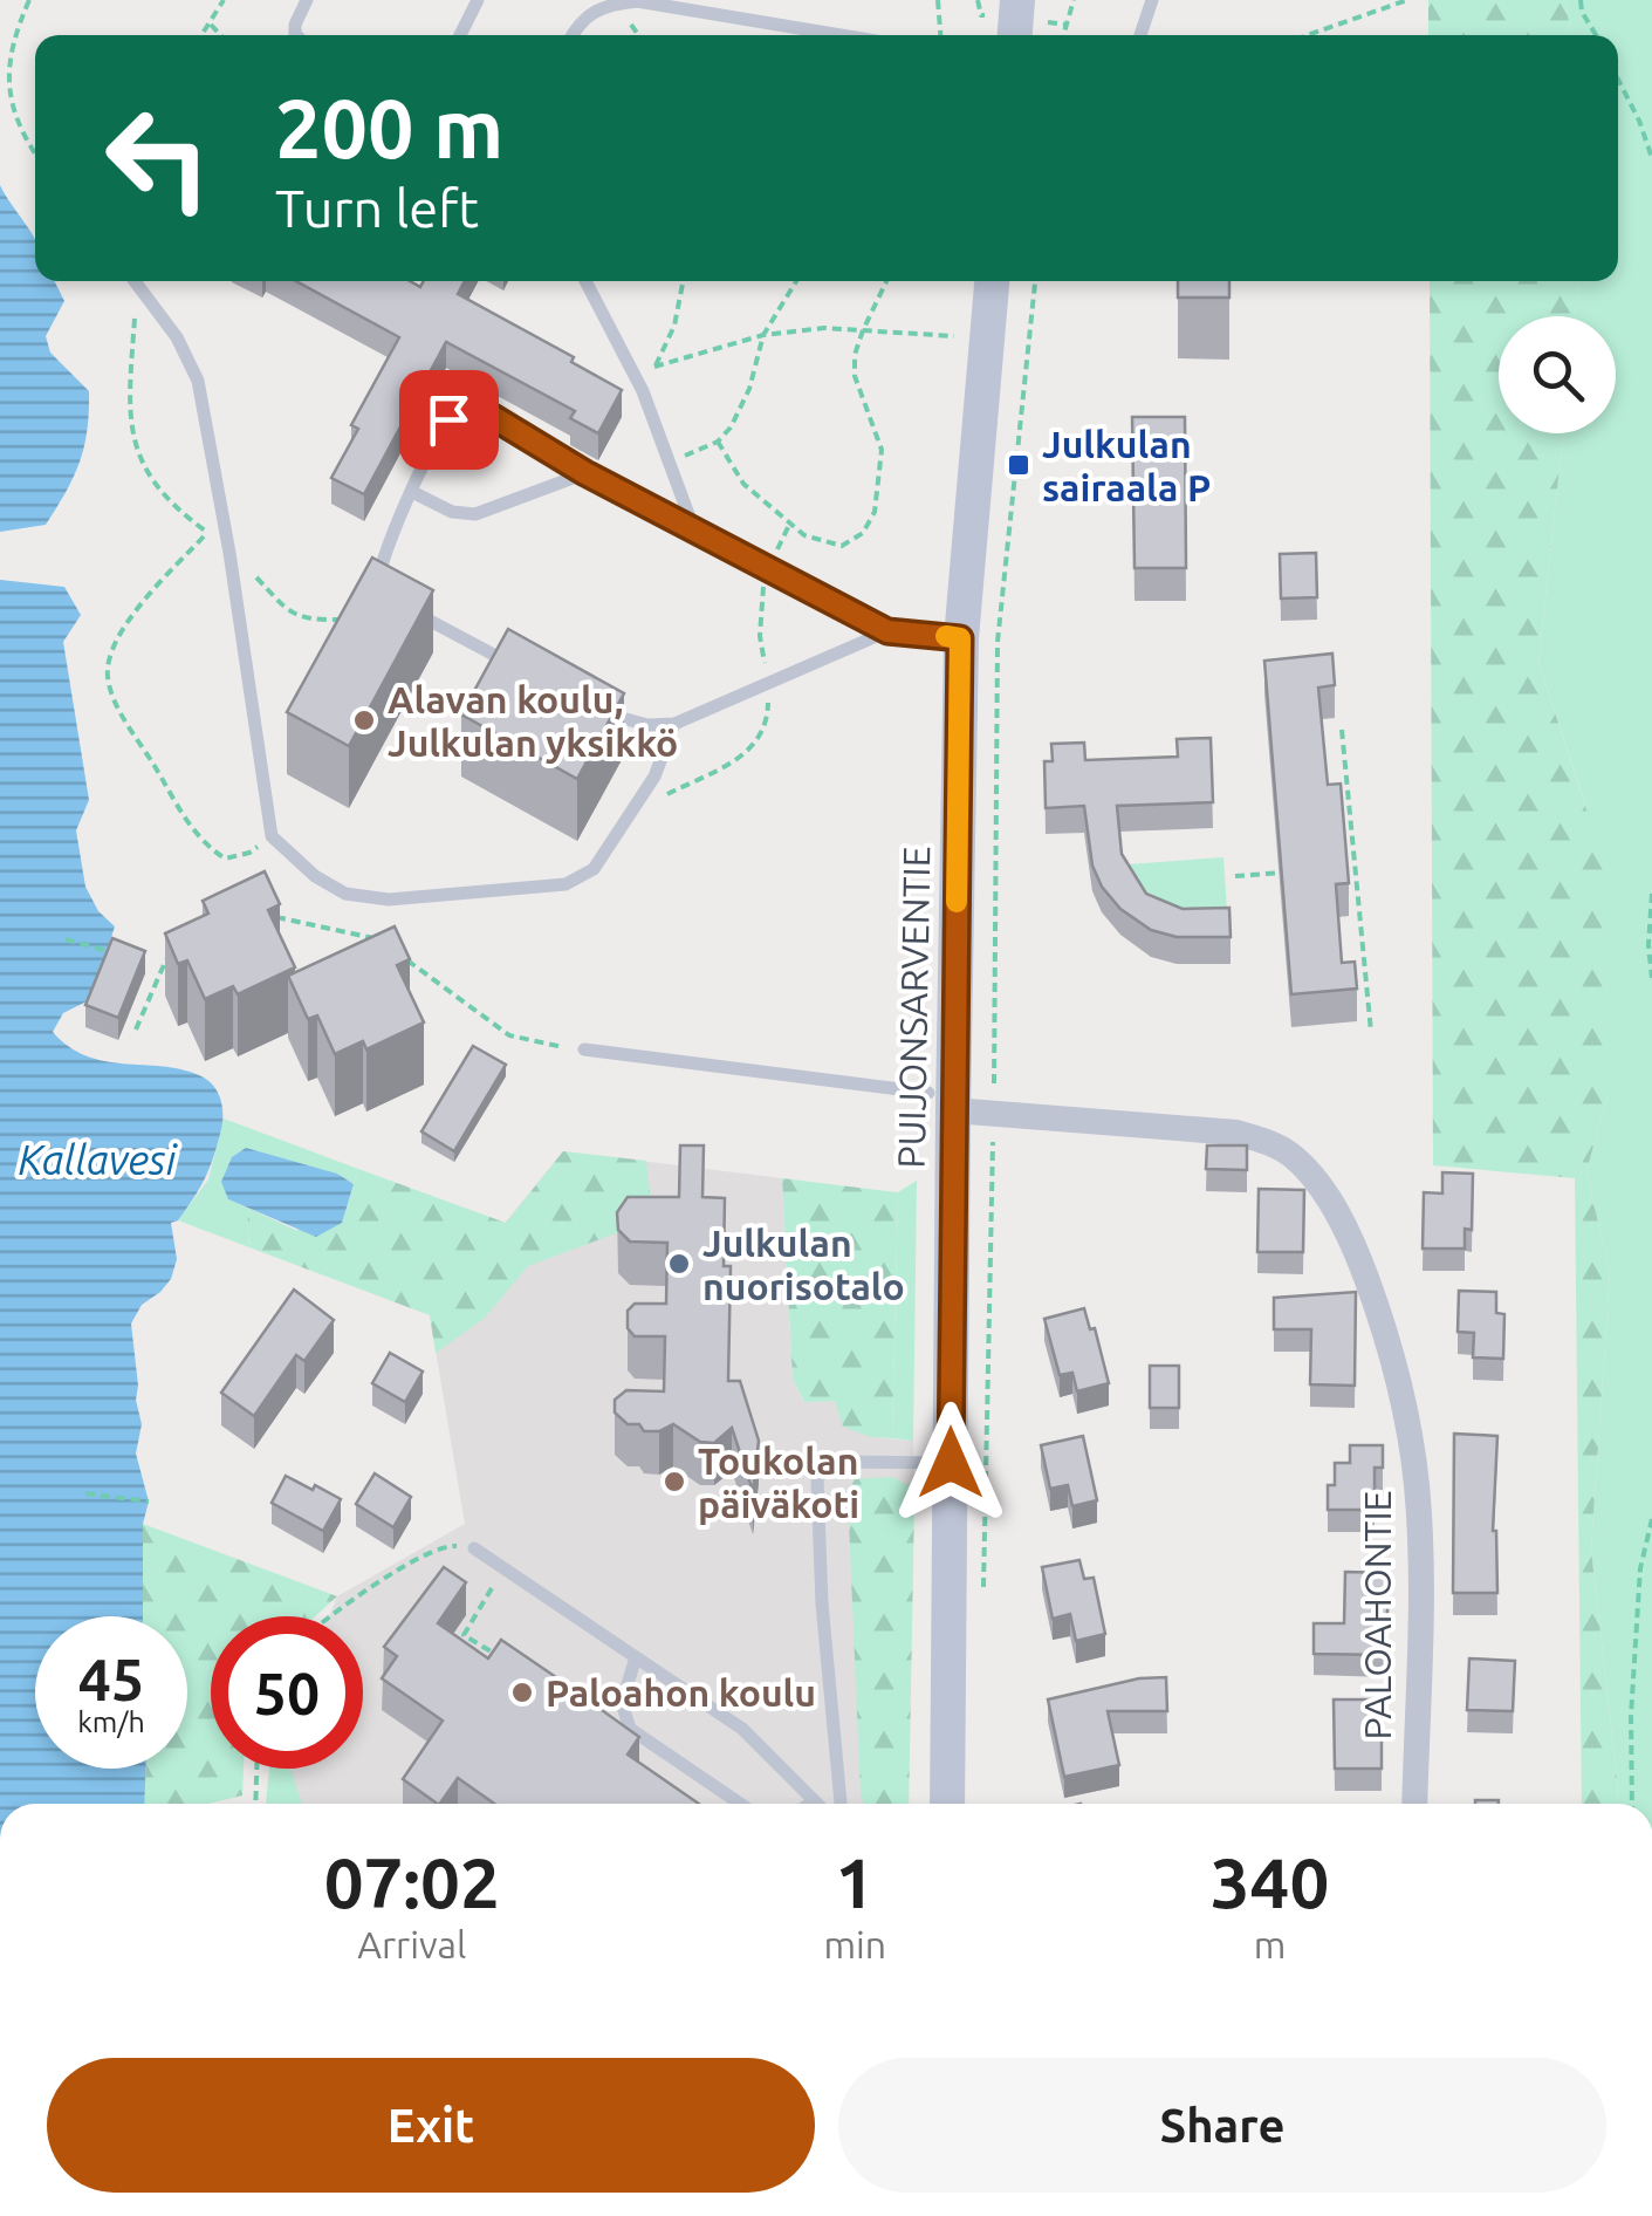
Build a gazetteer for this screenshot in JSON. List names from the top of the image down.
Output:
{
  "streets": {
    "main road": ["PUIJONSARVENTIE"],
    "street": ["PALOAHONTIE"]
  },
  "crossings": [
    ["PUIJONSARVENTIE", "PALOAHONTIE"]
  ],
  "water": ["Kallavesi"],
  "places": {
    "transit": ["Julkulan sairaala P"],
    "other": [
      "Alavan koulu, Julkulan yksikkö",
      "Julkulan nuorisotalo",
      "Toukolan päiväkoti",
      "Paloahon koulu"
    ]
  },
  "page": {
    "turn": ["200 m", "Turn left"],
    "speed": "45 km/h",
    "limit": "50",
    "eta": [
      "07:02",
      "Arrival",
      "1",
      "min",
      "340",
      "m"
    ],
    "buttons": ["Exit", "Share"]
  }
}
